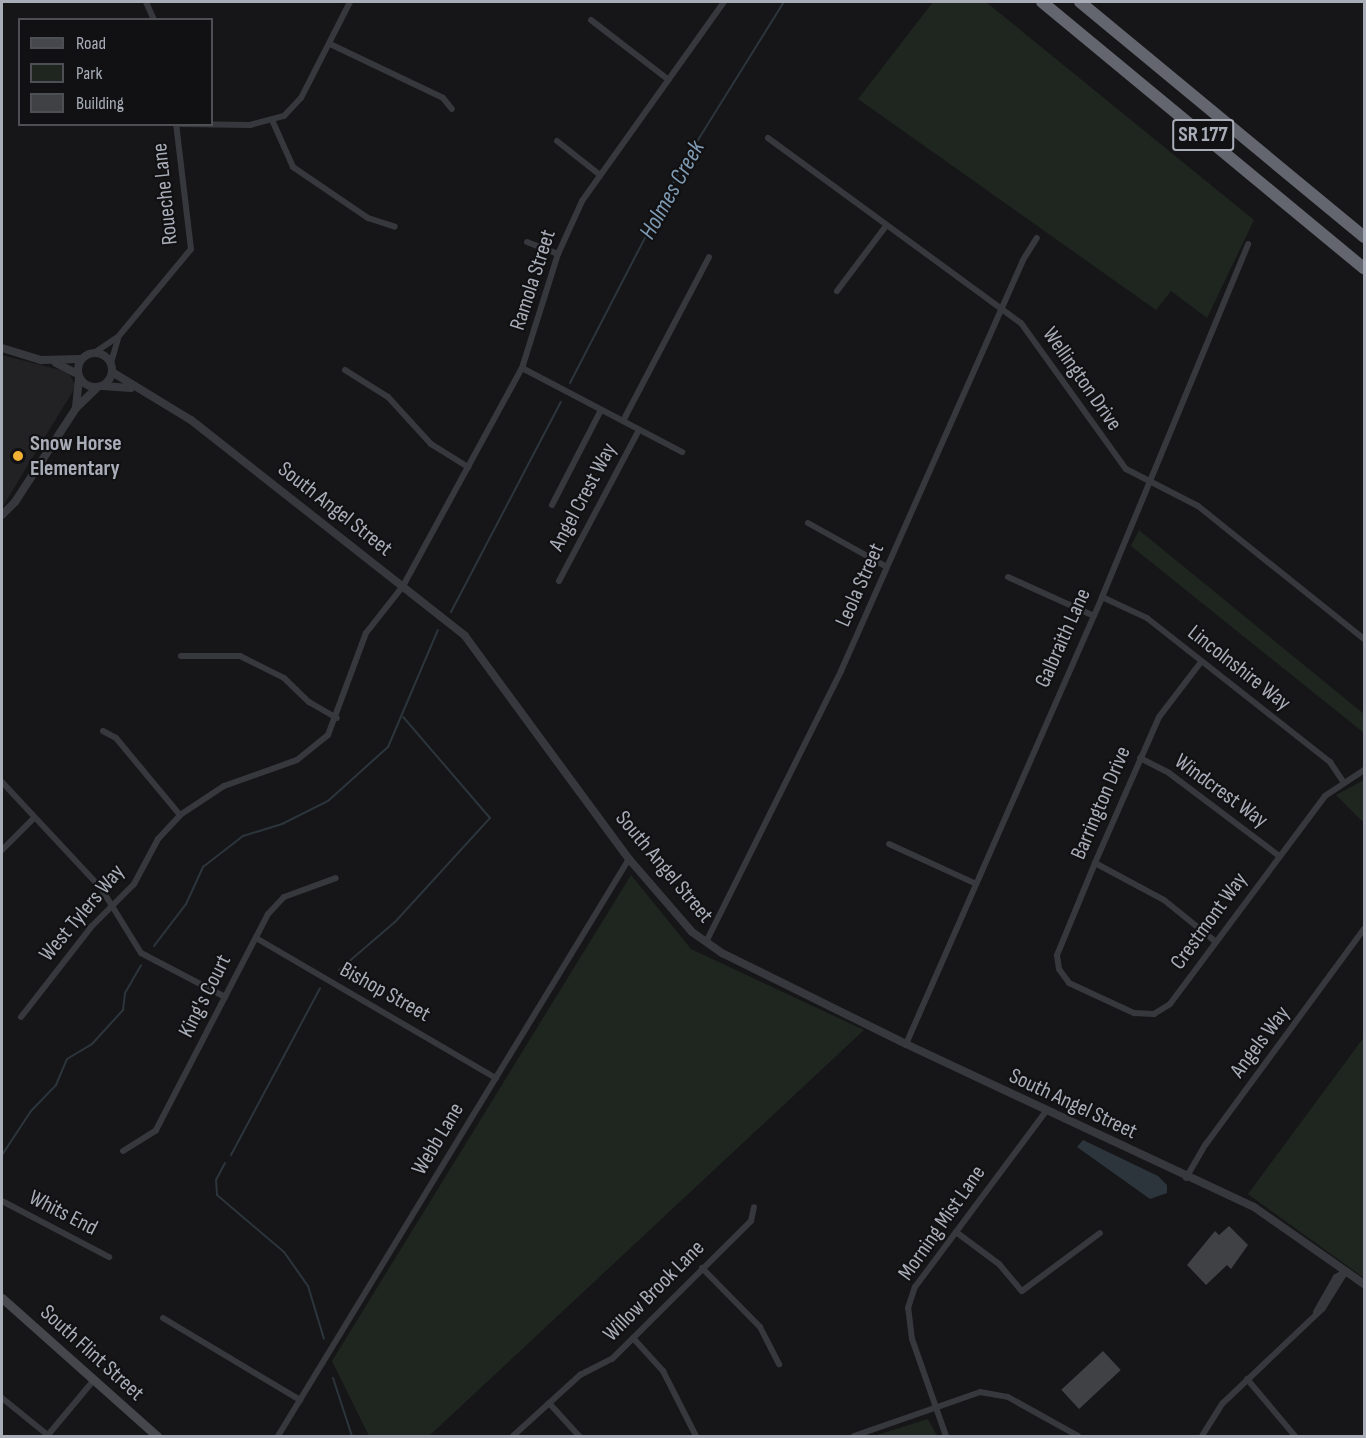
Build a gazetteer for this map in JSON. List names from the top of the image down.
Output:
{
  "streets": {
    "highway": ["SR 177"],
    "main road": ["South Flint Street"],
    "street": [
      "Roueche Lane",
      "Ramola Street",
      "Wellington Drive",
      "Angel Crest Way",
      "South Angel Street",
      "Leola Street",
      "Galbraith Lane",
      "Lincolnshire Way",
      "Windcrest Way",
      "Barrington Drive",
      "West Tylers Way",
      "Crestmont Way",
      "Bishop Street",
      "King's Court",
      "Angels Way",
      "Webb Lane",
      "Whits End",
      "Morning Mist Lane",
      "Willow Brook Lane"
    ]
  },
  "crossings": [
    ["Ramola Street", "South Angel Street"],
    ["Ramola Street", "West Tylers Way"],
    ["Wellington Drive", "Leola Street"],
    ["Wellington Drive", "Galbraith Lane"],
    ["South Angel Street", "Leola Street"],
    ["South Angel Street", "Galbraith Lane"],
    ["South Angel Street", "West Tylers Way"],
    ["South Angel Street", "Angels Way"],
    ["South Angel Street", "Webb Lane"],
    ["South Angel Street", "Morning Mist Lane"],
    ["Galbraith Lane", "Lincolnshire Way"],
    ["Lincolnshire Way", "Barrington Drive"],
    ["Lincolnshire Way", "Crestmont Way"],
    ["Windcrest Way", "Barrington Drive"],
    ["Windcrest Way", "Crestmont Way"],
    ["Barrington Drive", "Crestmont Way"],
    ["Bishop Street", "King's Court"],
    ["Bishop Street", "Webb Lane"]
  ],
  "water": ["Holmes Creek"],
  "places": ["Snow Horse Elementary"],
  "legend": ["Road", "Park", "Building"]
}
